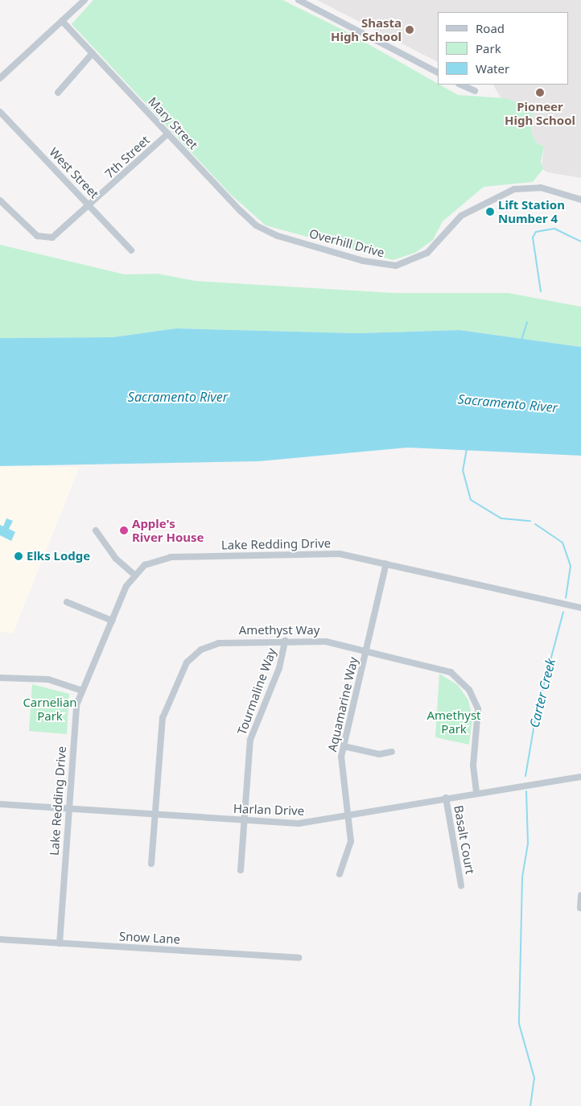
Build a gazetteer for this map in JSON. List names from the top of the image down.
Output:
{
  "streets": {
    "street": [
      "Mary Street",
      "7th Street",
      "West Street",
      "Overhill Drive",
      "Lake Redding Drive",
      "Amethyst Way",
      "Tourmaline Way",
      "Aquamarine Way",
      "Harlan Drive",
      "Basalt Court",
      "Snow Lane"
    ]
  },
  "crossings": [
    ["Mary Street", "7th Street"],
    ["Mary Street", "Overhill Drive"],
    ["7th Street", "West Street"],
    ["Lake Redding Drive", "Aquamarine Way"],
    ["Lake Redding Drive", "Harlan Drive"],
    ["Lake Redding Drive", "Snow Lane"],
    ["Amethyst Way", "Tourmaline Way"],
    ["Amethyst Way", "Aquamarine Way"],
    ["Amethyst Way", "Harlan Drive"],
    ["Tourmaline Way", "Harlan Drive"],
    ["Aquamarine Way", "Harlan Drive"],
    ["Harlan Drive", "Basalt Court"]
  ],
  "water": ["Sacramento River", "Carter Creek"],
  "parks": ["Carnelian Park", "Amethyst Park"],
  "places": [
    "Shasta High School",
    "Pioneer High School",
    "Lift Station Number 4",
    "Apple's River House",
    "Elks Lodge"
  ],
  "legend": ["Road", "Park", "Water"]
}
